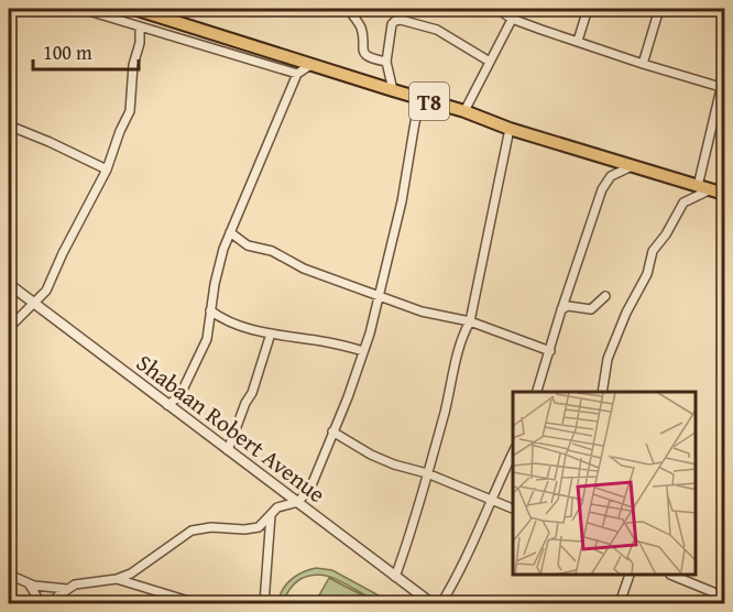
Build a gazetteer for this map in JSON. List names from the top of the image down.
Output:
{
  "streets": {
    "highway": ["T8"],
    "street": ["Shabaan Robert Avenue"]
  },
  "scale_bar": "100 m"
}
